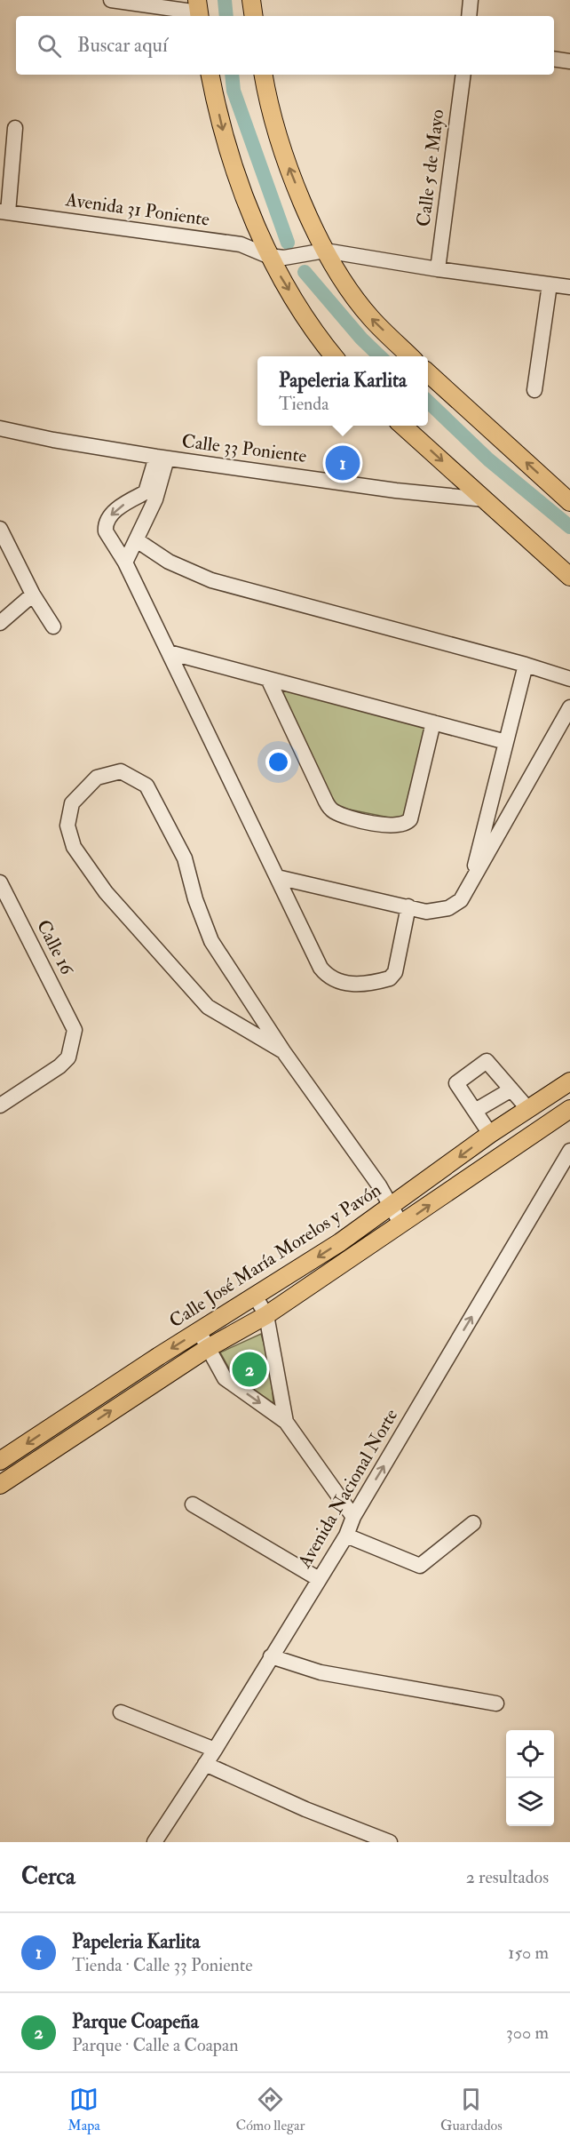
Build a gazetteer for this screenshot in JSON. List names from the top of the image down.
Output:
{
  "streets": {
    "main road": ["Calle José María Morelos y Pavón"],
    "street": [
      "Calle 5 de Mayo",
      "Avenida 31 Poniente",
      "Calle 33 Poniente",
      "Calle 16",
      "Avenida Nacional Norte"
    ]
  },
  "one_way": ["Avenida Nacional Norte"],
  "page": {
    "search": "Buscar aquí",
    "popup": ["Papeleria Karlita", "Tienda"],
    "pins": ["1", "2"],
    "heading": ["Cerca", "2 resultados"],
    "list": [
      {
        "mark": "1",
        "name": "Papeleria Karlita",
        "note": "Tienda · Calle 33 Poniente",
        "value": "150 m"
      },
      {
        "mark": "2",
        "name": "Parque Coapeña",
        "note": "Parque · Calle a Coapan",
        "value": "300 m"
      }
    ],
    "nav": ["Mapa", "Cómo llegar", "Guardados"]
  }
}
